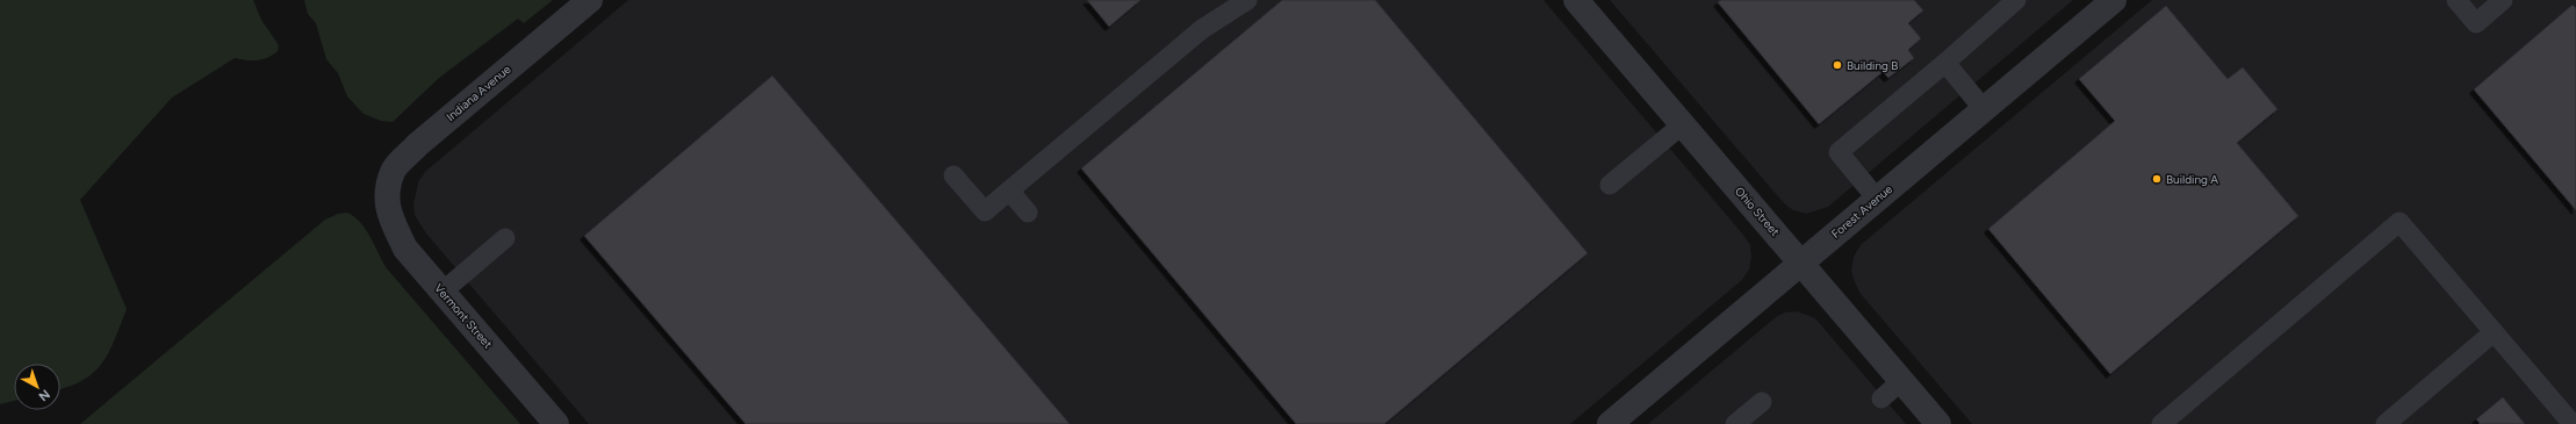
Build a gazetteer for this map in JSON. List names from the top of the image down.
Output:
{
  "streets": {
    "street": [
      "Indiana Avenue",
      "Ohio Street",
      "Forest Avenue",
      "Vermont Street"
    ]
  },
  "crossings": [
    ["Indiana Avenue", "Vermont Street"],
    ["Ohio Street", "Forest Avenue"]
  ],
  "places": ["Building B", "Building A"],
  "north": "bottom right"
}
